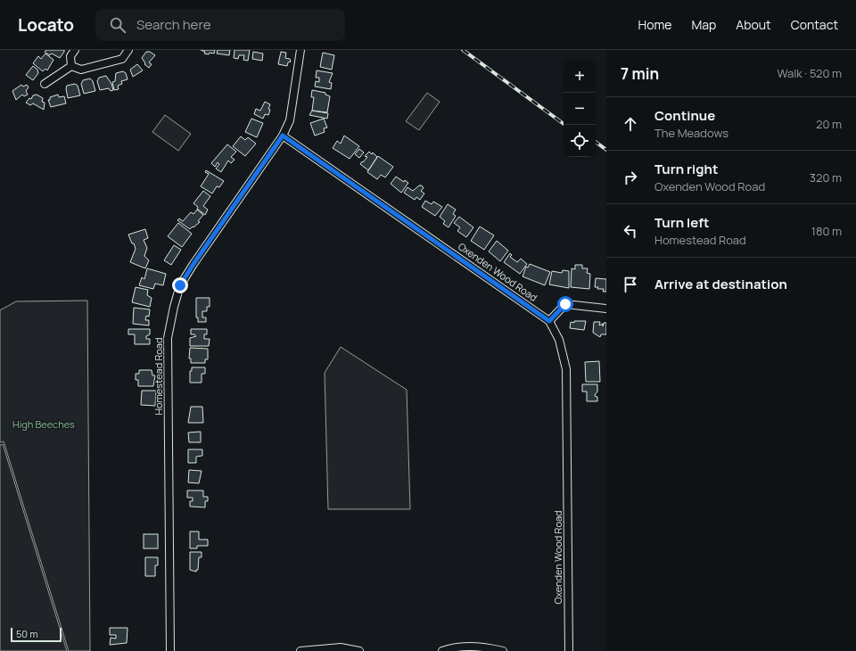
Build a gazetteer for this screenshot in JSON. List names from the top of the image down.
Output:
{
  "streets": {
    "street": ["Oxenden Wood Road", "Homestead Road"]
  },
  "crossings": [
    ["Oxenden Wood Road", "Homestead Road"]
  ],
  "parks": ["High Beeches"],
  "scale_bar": "50 m",
  "page": {
    "header": "Locato",
    "search": "Search here",
    "nav": [
      "Home",
      "Map",
      "About",
      "Contact"
    ],
    "heading": ["7 min", "Walk · 520 m"],
    "map_buttons": ["+", "−"],
    "list": [
      ["Continue", "The Meadows", "20 m"],
      ["Turn right", "Oxenden Wood Road", "320 m"],
      ["Turn left", "Homestead Road", "180 m"],
      "Arrive at destination"
    ],
    "scale": "50 m"
  }
}
